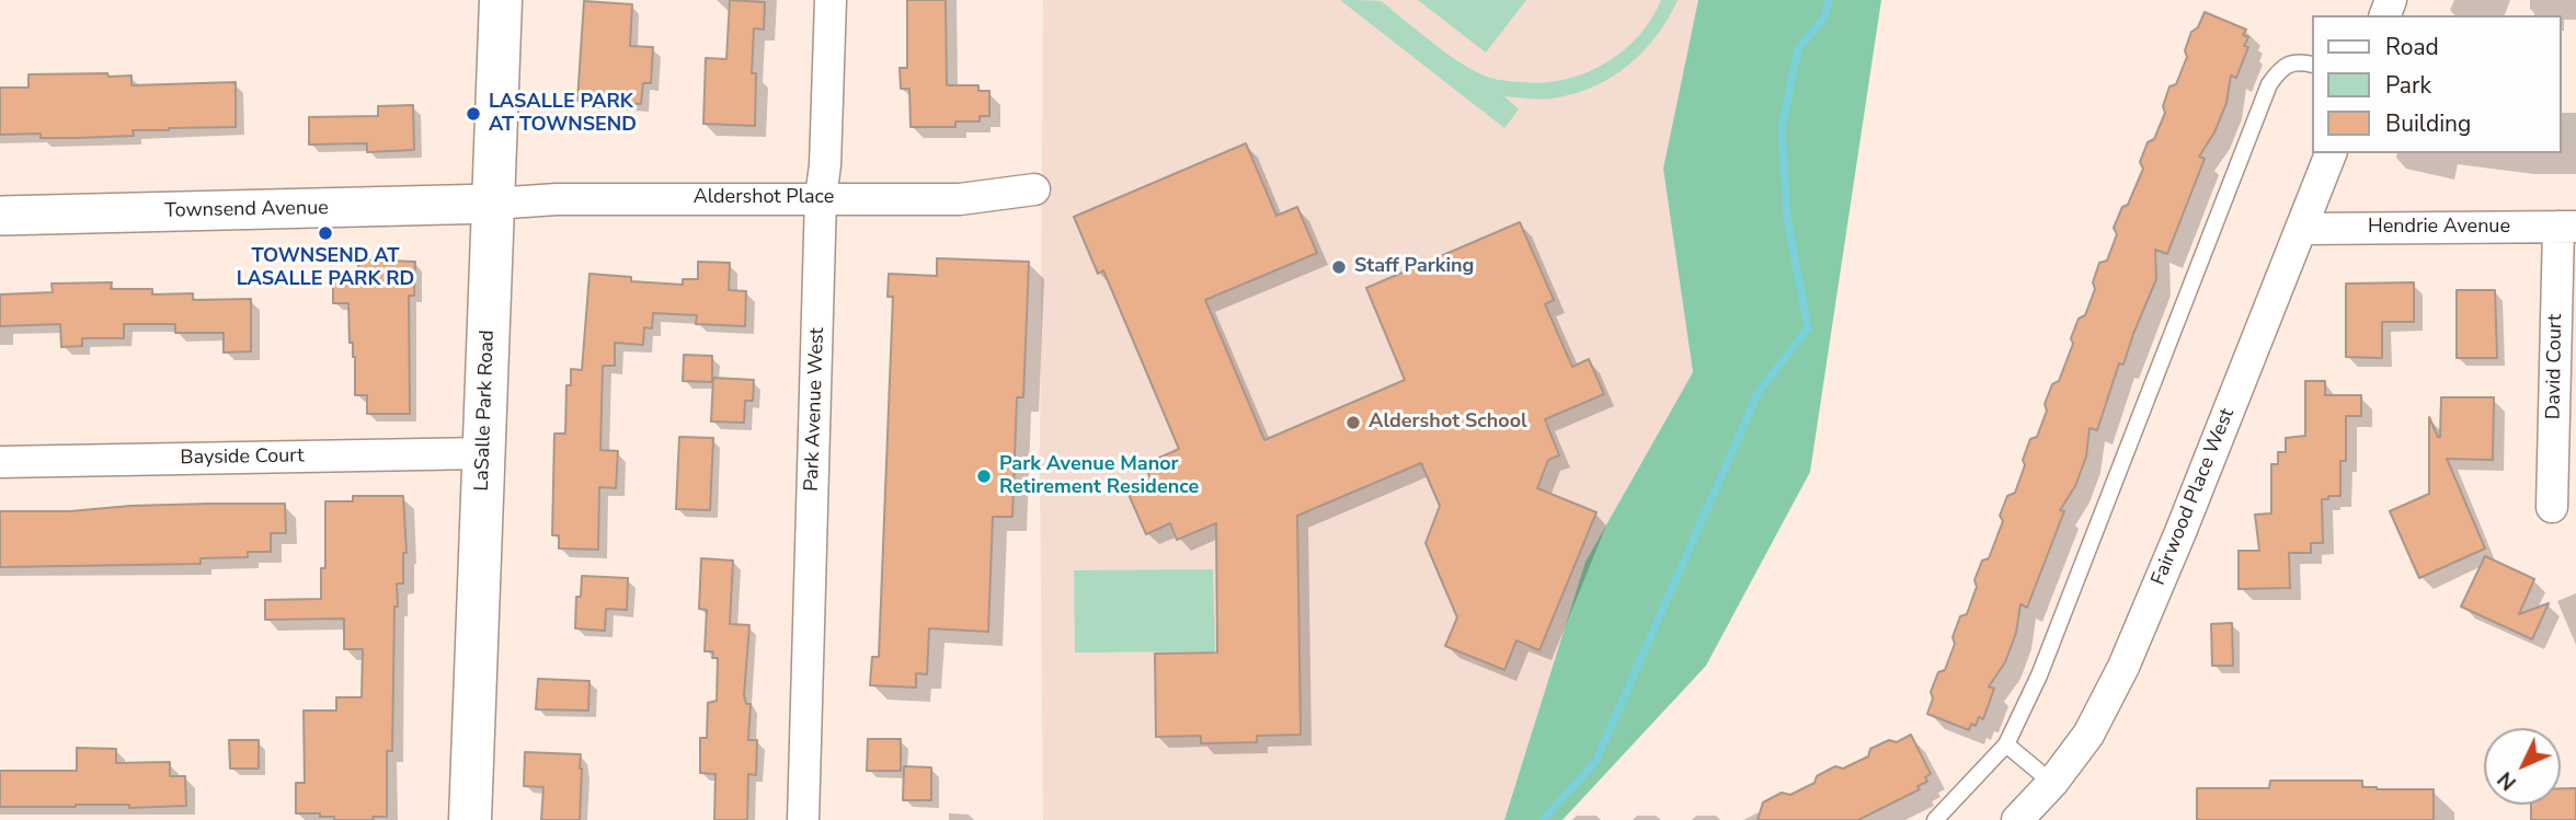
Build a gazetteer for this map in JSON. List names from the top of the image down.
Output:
{
  "streets": {
    "main road": ["LaSalle Park Road"],
    "street": [
      "Aldershot Place",
      "Townsend Avenue",
      "Hendrie Avenue",
      "David Court",
      "Park Avenue West",
      "Bayside Court",
      "Fairwood Place West"
    ]
  },
  "crossings": [
    ["Aldershot Place", "Townsend Avenue"],
    ["Aldershot Place", "Park Avenue West"],
    ["Aldershot Place", "LaSalle Park Road"],
    ["Townsend Avenue", "LaSalle Park Road"],
    ["Hendrie Avenue", "David Court"],
    ["Hendrie Avenue", "Fairwood Place West"],
    ["LaSalle Park Road", "Bayside Court"]
  ],
  "places": [
    "LASALLE PARK AT TOWNSEND",
    "TOWNSEND AT LASALLE PARK RD",
    "Staff Parking",
    "Aldershot School",
    "Park Avenue Manor Retirement Residence"
  ],
  "legend": ["Road", "Park", "Building"],
  "north": "bottom left"
}
